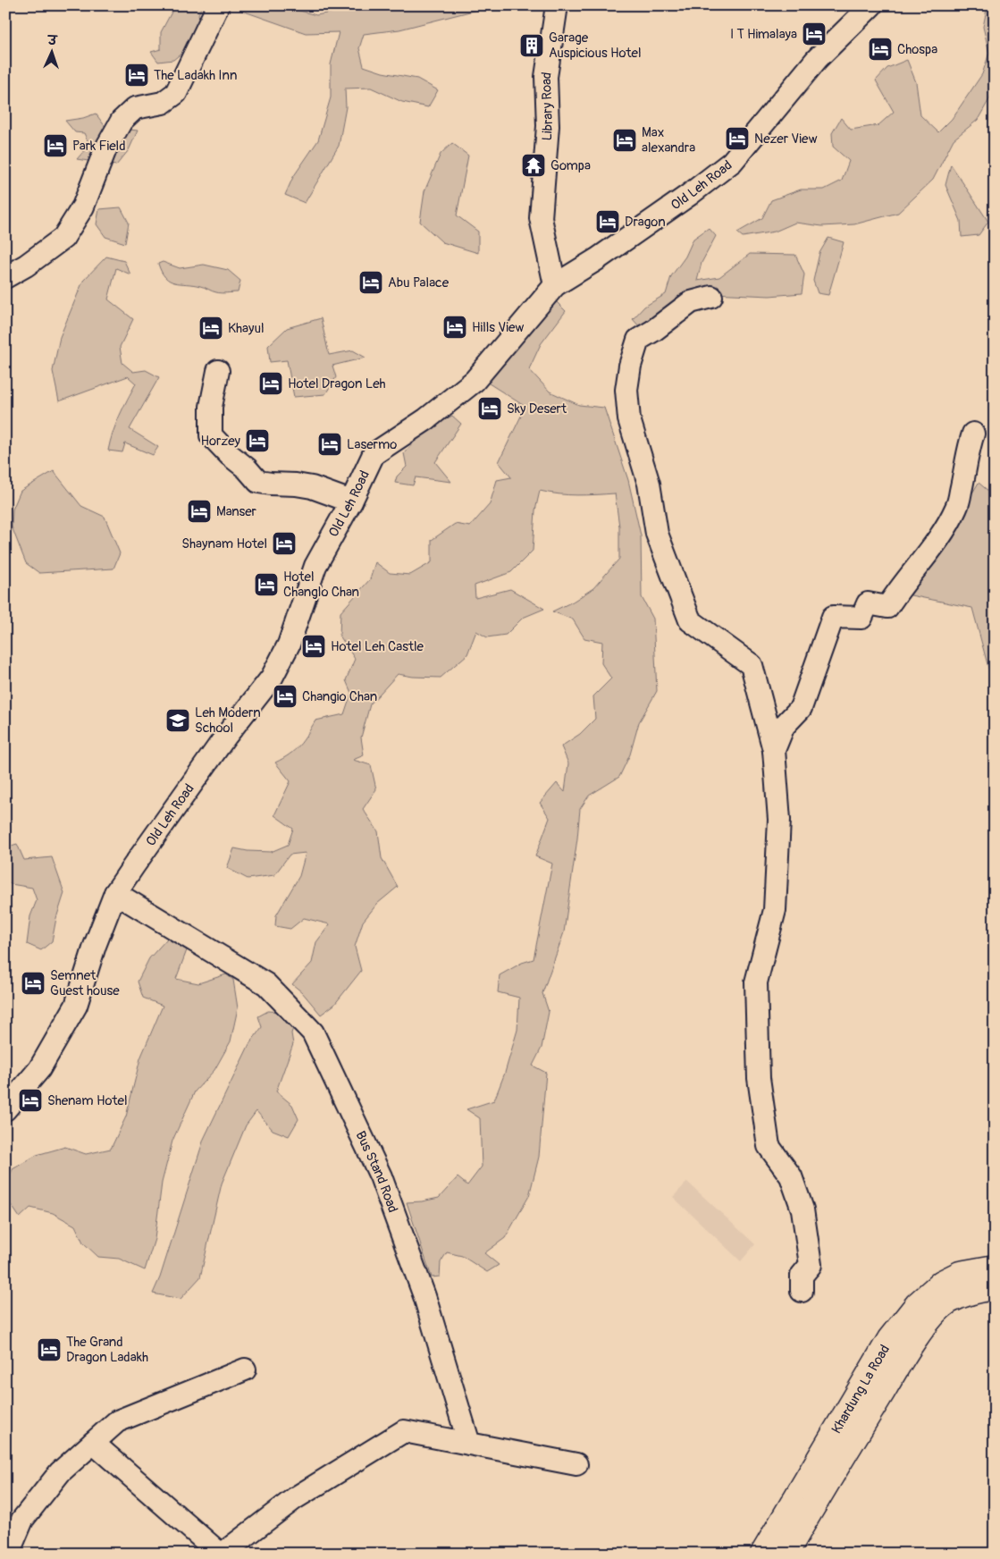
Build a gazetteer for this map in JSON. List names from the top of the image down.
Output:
{
  "streets": {
    "main road": ["Khardung La Road"],
    "street": ["Library Road", "Old Leh Road", "Bus Stand Road"]
  },
  "crossings": [
    ["Library Road", "Old Leh Road"],
    ["Old Leh Road", "Bus Stand Road"]
  ],
  "places": {
    "hotel": [
      "I T Himalaya",
      "Chospa",
      "The Ladakh Inn",
      "Nezer View",
      "Max alexandra",
      "Park Field",
      "Dragon",
      "Abu Palace",
      "Hills View",
      "Khayul",
      "Hotel Dragon Leh",
      "Sky Desert",
      "Horzey",
      "Lasermo",
      "Manser",
      "Shaynam Hotel",
      "Hotel Changlo Chan",
      "Hotel Leh Castle",
      "Changio Chan",
      "Semnet Guest house",
      "Shenam Hotel",
      "The Grand Dragon Ladakh"
    ],
    "building": ["Garage Auspicious Hotel"],
    "temple": ["Gompa"],
    "school or university": ["Leh Modern School"]
  },
  "north": "top"
}
